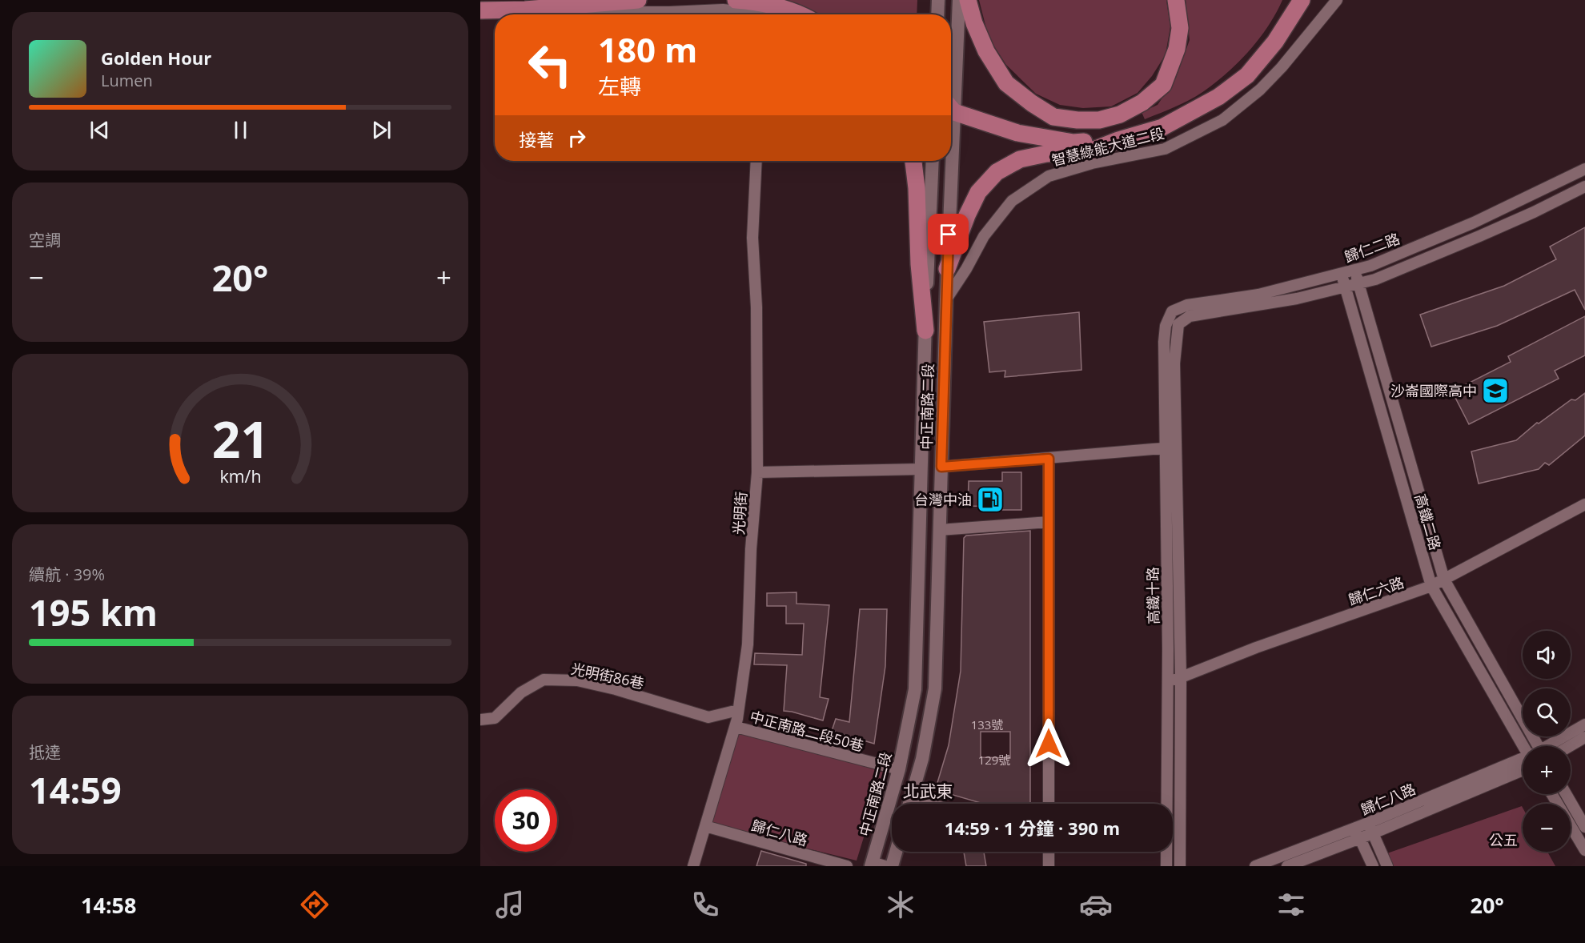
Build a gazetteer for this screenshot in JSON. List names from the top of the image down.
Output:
{
  "streets": {
    "street": [
      "智慧綠能大道二段",
      "歸仁二路",
      "中正南路二段",
      "光明街",
      "高鐵二路",
      "歸仁六路",
      "高鐵十路",
      "光明街86巷",
      "中正南路二段50巷",
      "歸仁八路"
    ]
  },
  "crossings": [
    ["智慧綠能大道二段", "中正南路二段"],
    ["歸仁二路", "高鐵二路"],
    ["歸仁二路", "高鐵十路"],
    ["中正南路二段", "中正南路二段50巷"],
    ["光明街", "光明街86巷"],
    ["光明街", "中正南路二段50巷"],
    ["光明街", "歸仁八路"],
    ["高鐵二路", "歸仁六路"],
    ["歸仁六路", "高鐵十路"]
  ],
  "districts": ["北武東"],
  "parks": ["公五"],
  "places": {
    "school or university": ["沙崙國際高中"],
    "fuel station": ["台灣中油"]
  },
  "house_numbers": ["133號", "129號"],
  "page": {
    "turn": ["180 m", "左轉"],
    "song": ["Golden Hour", "Lumen"],
    "then": "接著",
    "tile": [
      "空調",
      ["續航 · 39%", "195 km"],
      ["抵達", "14:59"]
    ],
    "heat": ["−", "20°", "+"],
    "map_buttons": ["+", "−"],
    "limit": "30",
    "trip": "14:59 · 1 分鐘 · 390 m",
    "tabs": ["14:58", "20°"],
    "gauge": ["21", "km/h"]
  }
}
